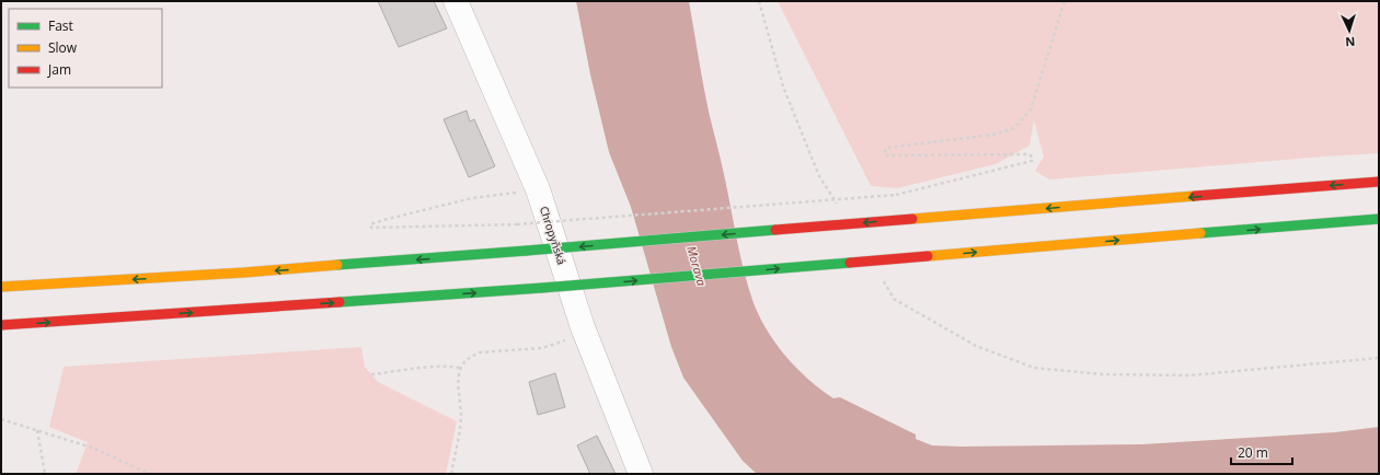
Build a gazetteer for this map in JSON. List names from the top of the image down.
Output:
{
  "streets": {
    "street": ["Chropyňská"]
  },
  "water": ["Morava"],
  "legend": ["Fast", "Slow", "Jam"],
  "scale_bar": "20 m",
  "north": "bottom"
}
